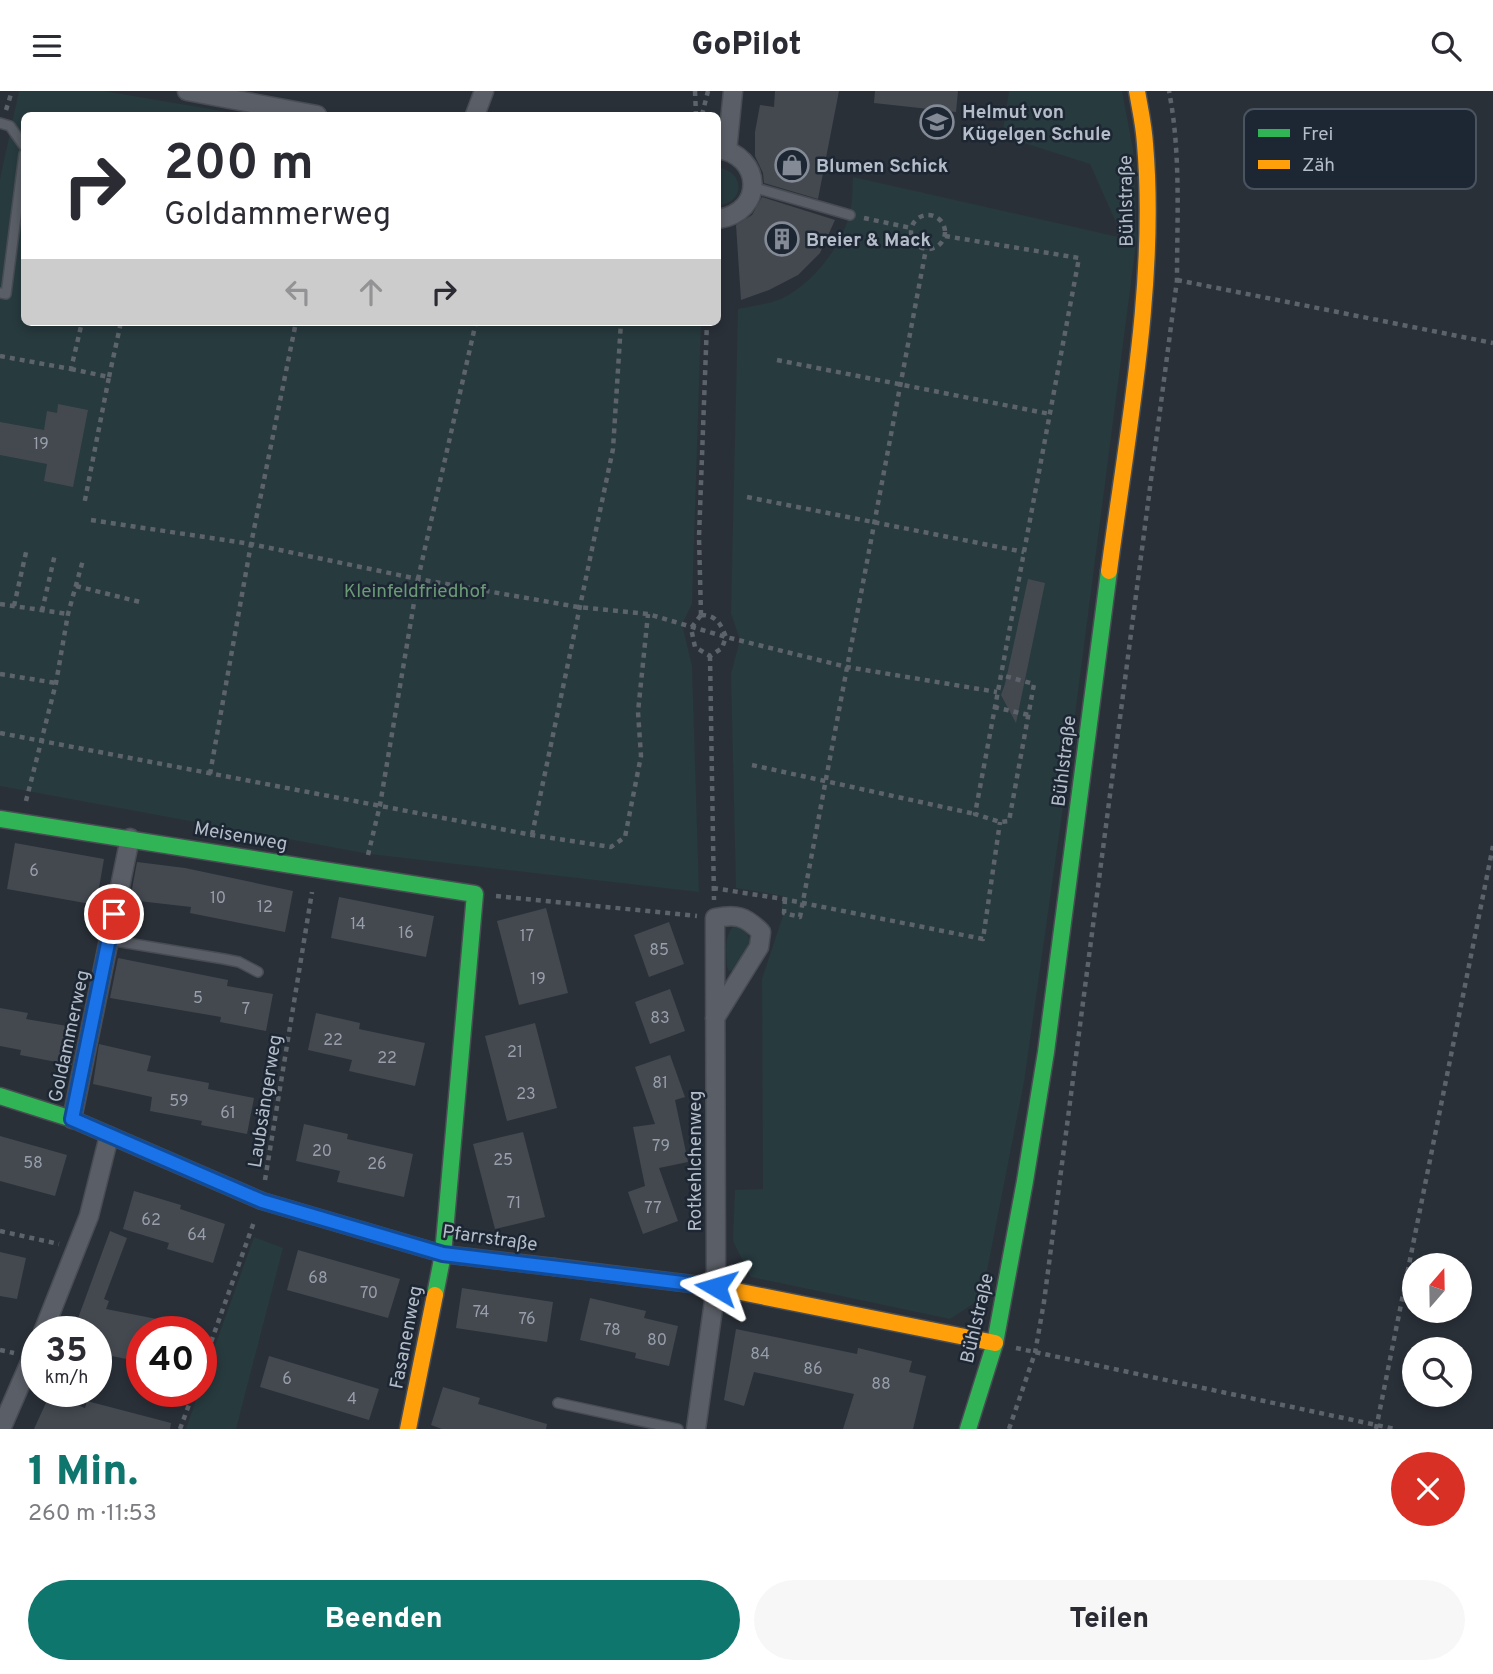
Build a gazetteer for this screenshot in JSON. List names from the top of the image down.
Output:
{
  "streets": {
    "street": [
      "Bühlstraße",
      "Meisenweg",
      "Goldammerweg",
      "Rotkehlchenweg",
      "Pfarrstraße",
      "Fasanenweg"
    ],
    "path": ["Laubsängerweg"]
  },
  "crossings": [
    ["Bühlstraße", "Pfarrstraße"],
    ["Meisenweg", "Goldammerweg"],
    ["Meisenweg", "Laubsängerweg"],
    ["Goldammerweg", "Pfarrstraße"],
    ["Laubsängerweg", "Pfarrstraße"],
    ["Rotkehlchenweg", "Pfarrstraße"],
    ["Pfarrstraße", "Fasanenweg"]
  ],
  "parks": ["Kleinfeldfriedhof"],
  "places": {
    "school or university": ["Helmut von Kügelgen Schule"],
    "shop": ["Blumen Schick"],
    "building": ["Breier & Mack"]
  },
  "house_numbers": [
    "19",
    "6",
    "10",
    "12",
    "14",
    "16",
    "17",
    "85",
    "19",
    "5",
    "7",
    "83",
    "22",
    "21",
    "22",
    "81",
    "23",
    "59",
    "61",
    "79",
    "20",
    "25",
    "58",
    "26",
    "71",
    "77",
    "62",
    "64",
    "68",
    "70",
    "74",
    "76",
    "78",
    "80",
    "84",
    "86",
    "6",
    "88",
    "4"
  ],
  "legend": ["Frei", "Zäh"],
  "north": "top",
  "page": {
    "header": "GoPilot",
    "turn": ["200 m", "Goldammerweg"],
    "speed": "35 km/h",
    "limit": "40",
    "heading": ["1 Min.", "260 m · 11:53"],
    "buttons": ["Beenden", "Teilen"]
  }
}
